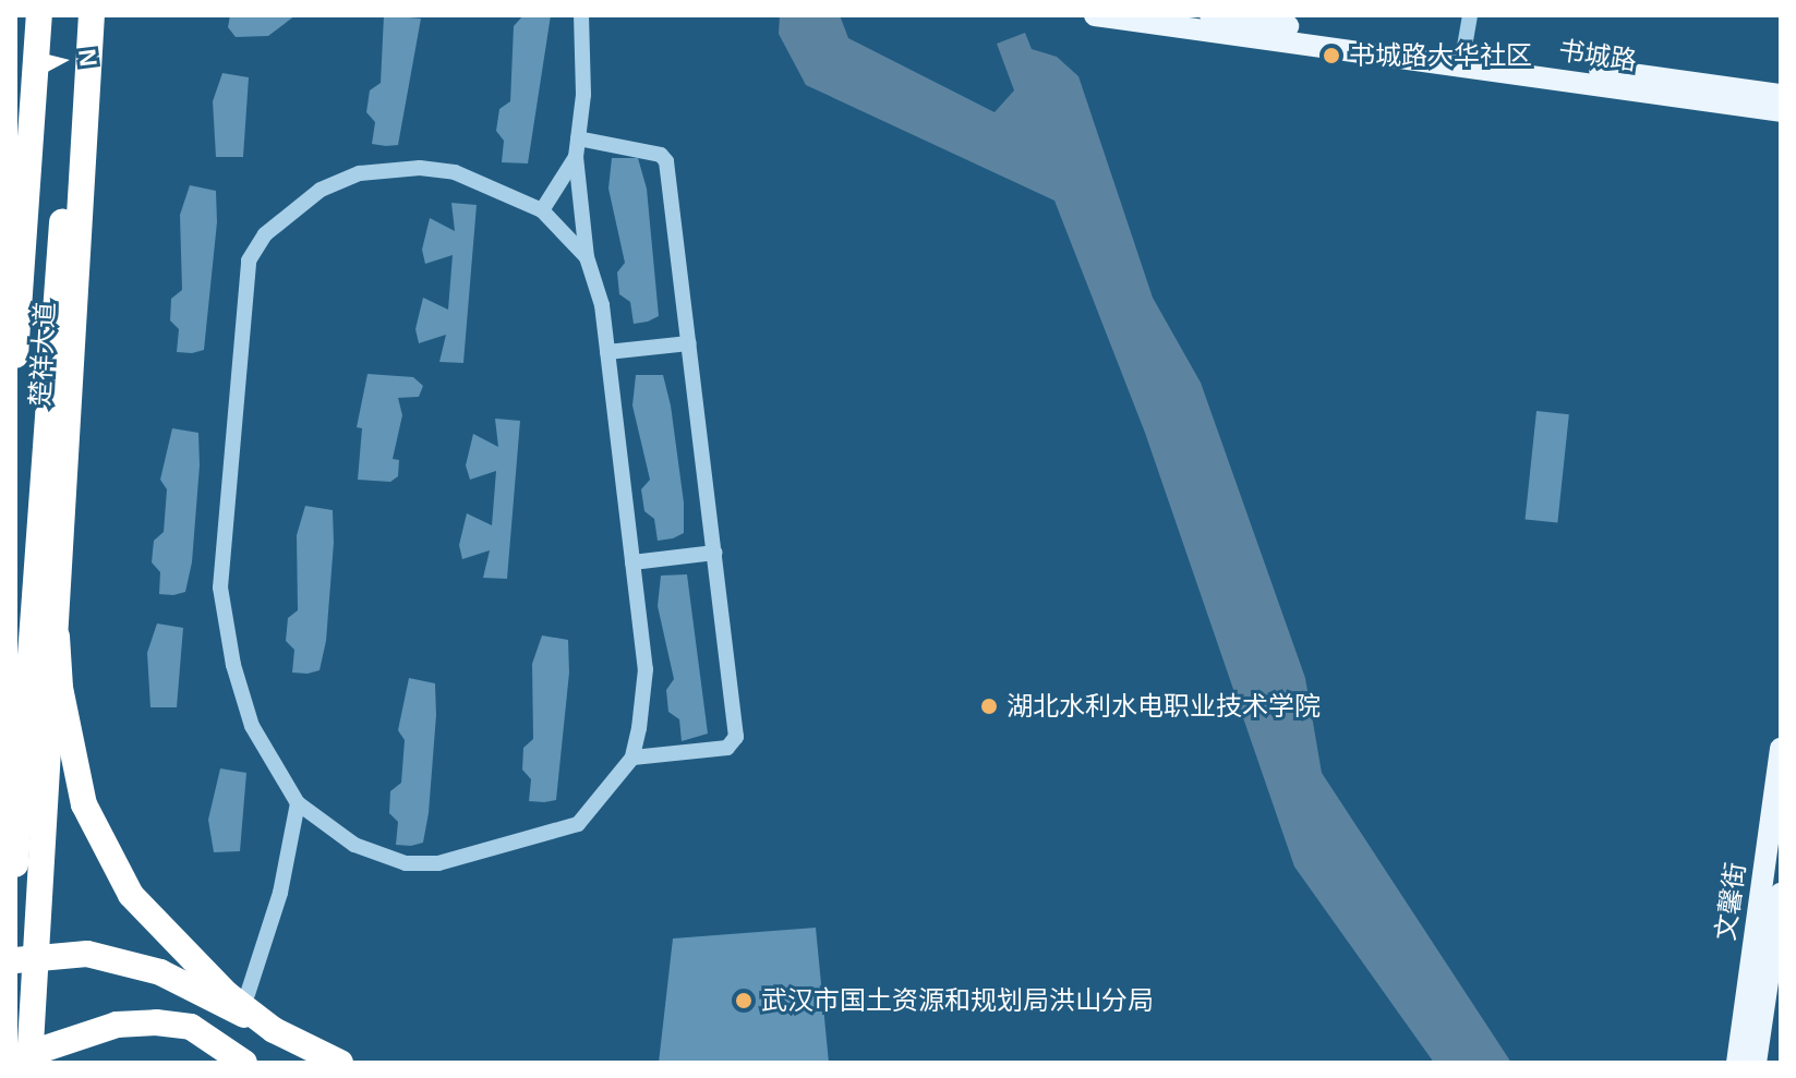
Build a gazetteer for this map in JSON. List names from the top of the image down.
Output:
{
  "streets": {
    "highway": ["楚祥大道"],
    "main road": ["书城路", "文馨街"]
  },
  "places": ["书城路大华社区", "湖北水利水电职业技术学院", "武汉市国土资源和规划局洪山分局"],
  "north": "right"
}
